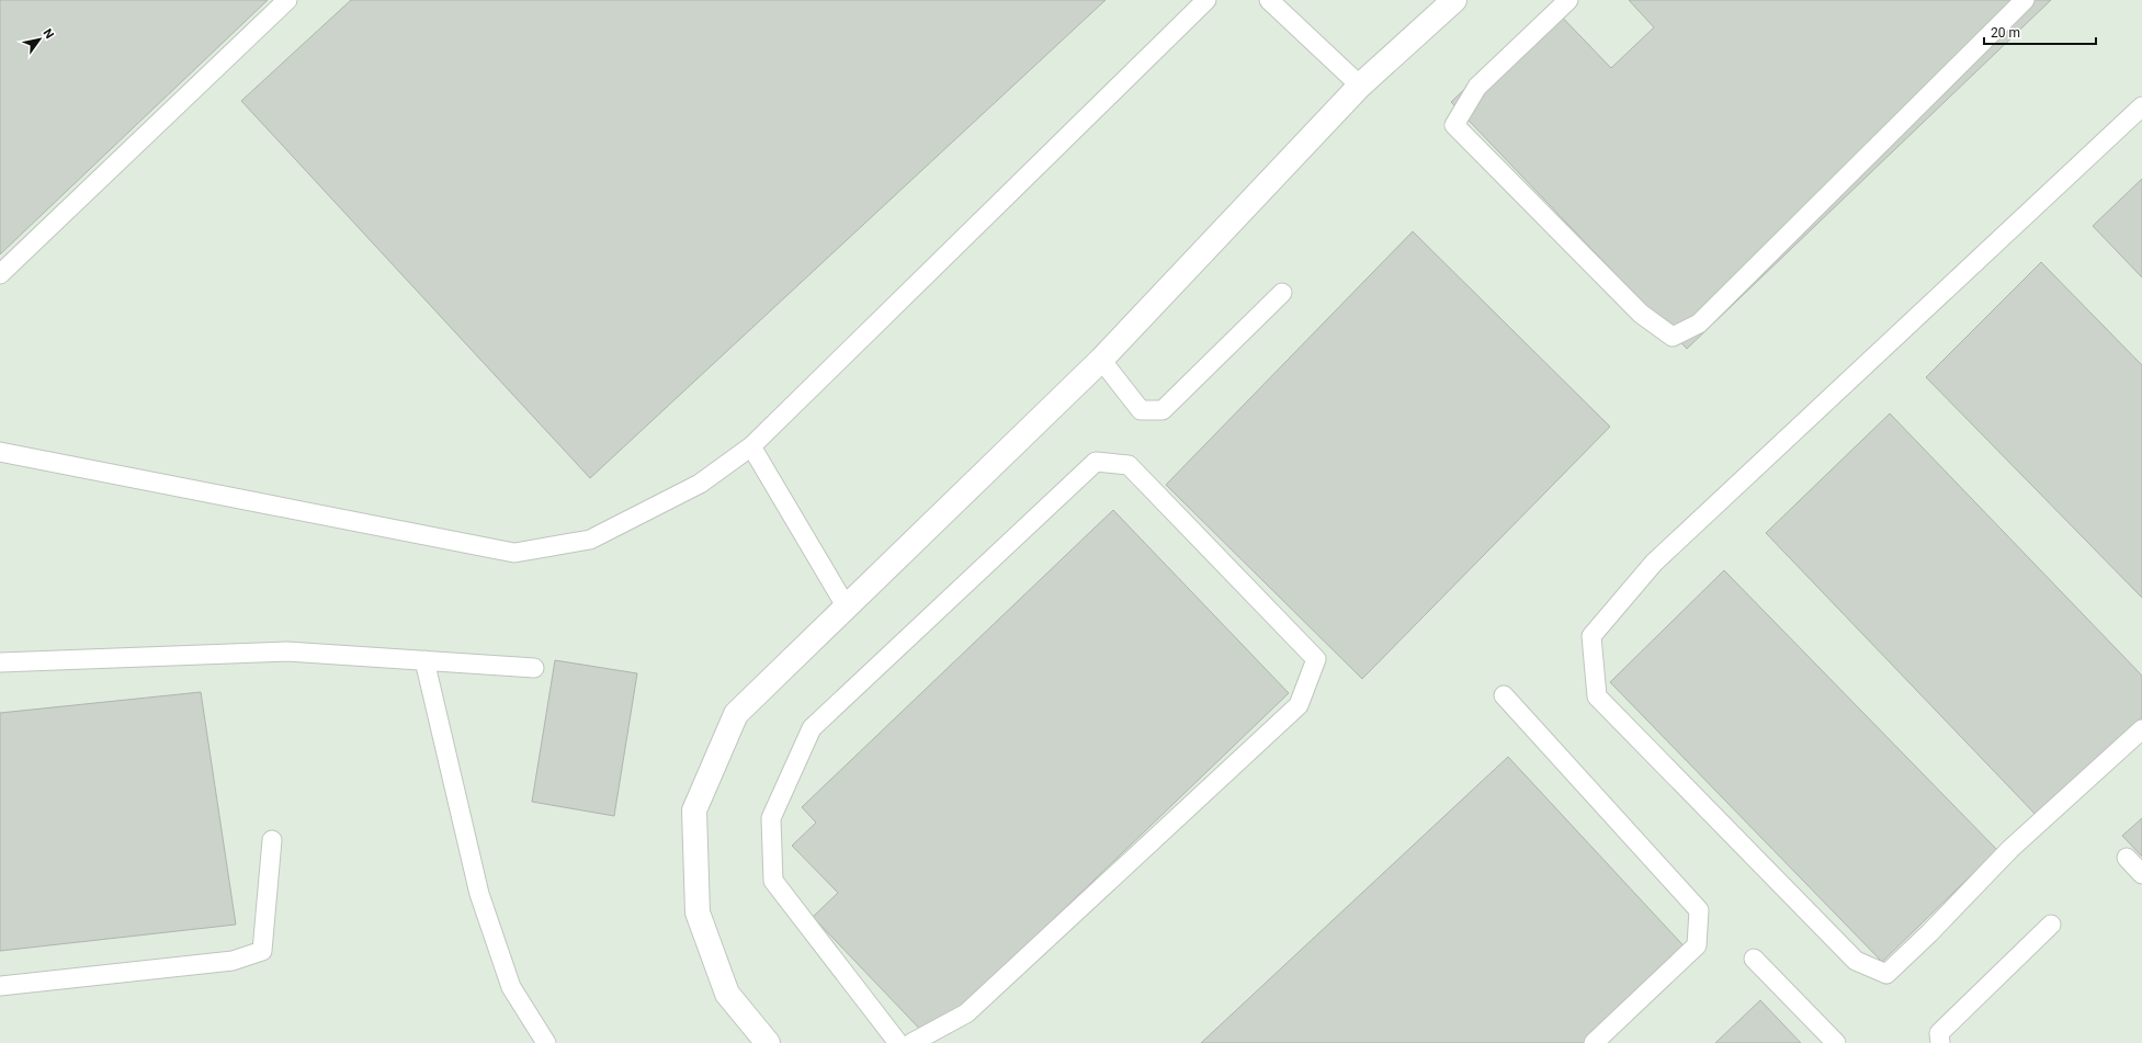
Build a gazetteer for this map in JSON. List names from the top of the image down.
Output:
{
  "scale_bar": "20 m",
  "north": "top right"
}
